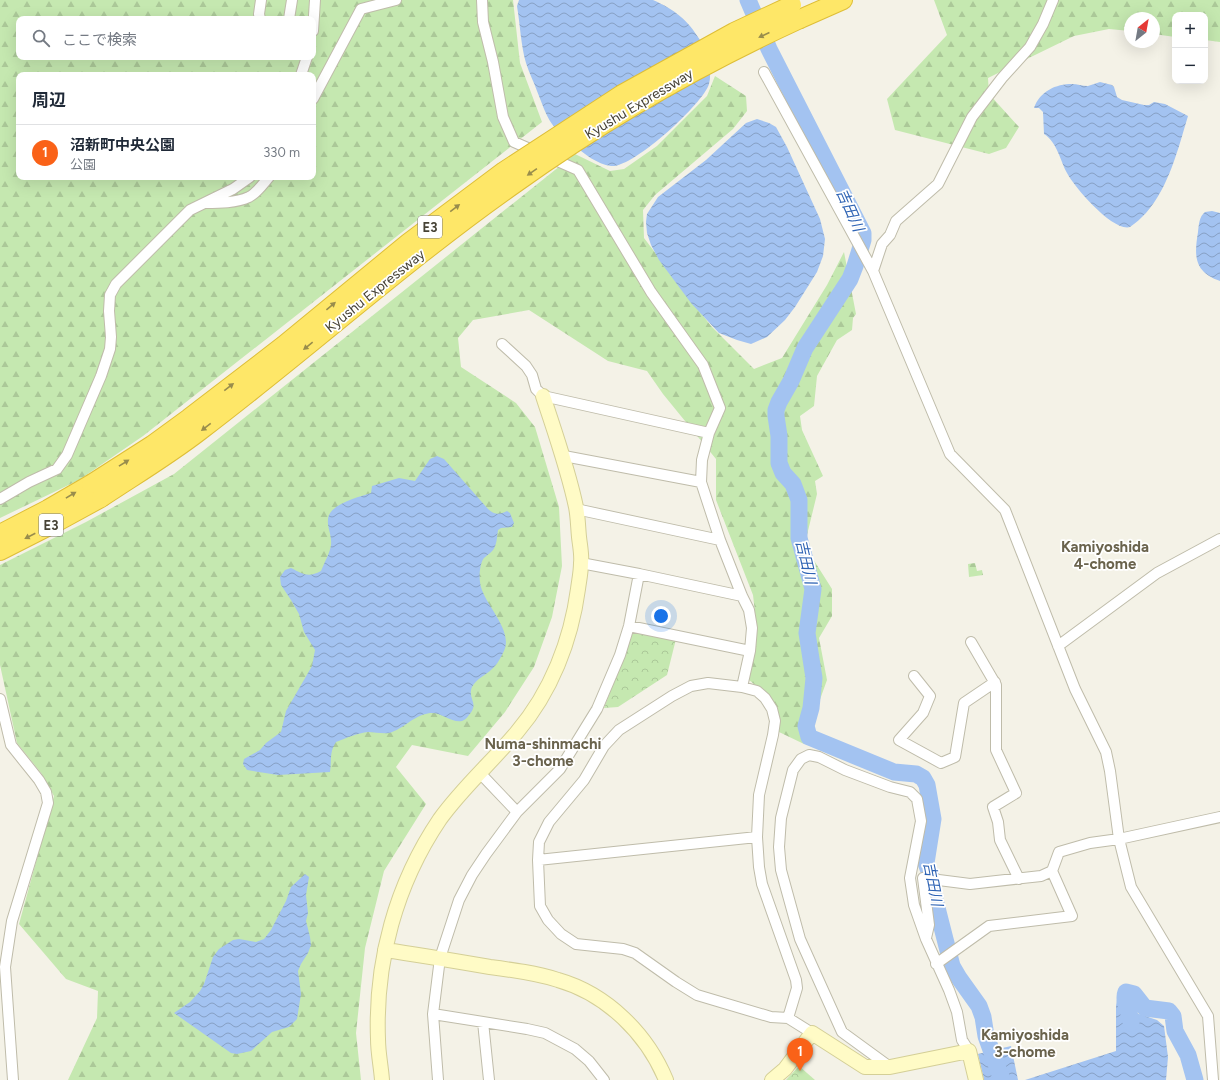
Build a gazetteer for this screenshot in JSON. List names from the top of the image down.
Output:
{
  "streets": {
    "highway": ["Kyushu Expressway", "E3"]
  },
  "districts": ["Kamiyoshida 4-chome", "Numa-shinmachi 3-chome", "Kamiyoshida 3-chome"],
  "water": ["吉田川"],
  "north": "top right",
  "page": {
    "map_buttons": ["+", "−"],
    "search": "ここで検索",
    "heading": "周辺",
    "list": [
      {
        "mark": "1",
        "name": "沼新町中央公園",
        "note": "公園",
        "value": "330 m"
      }
    ],
    "pins": "1"
  }
}
